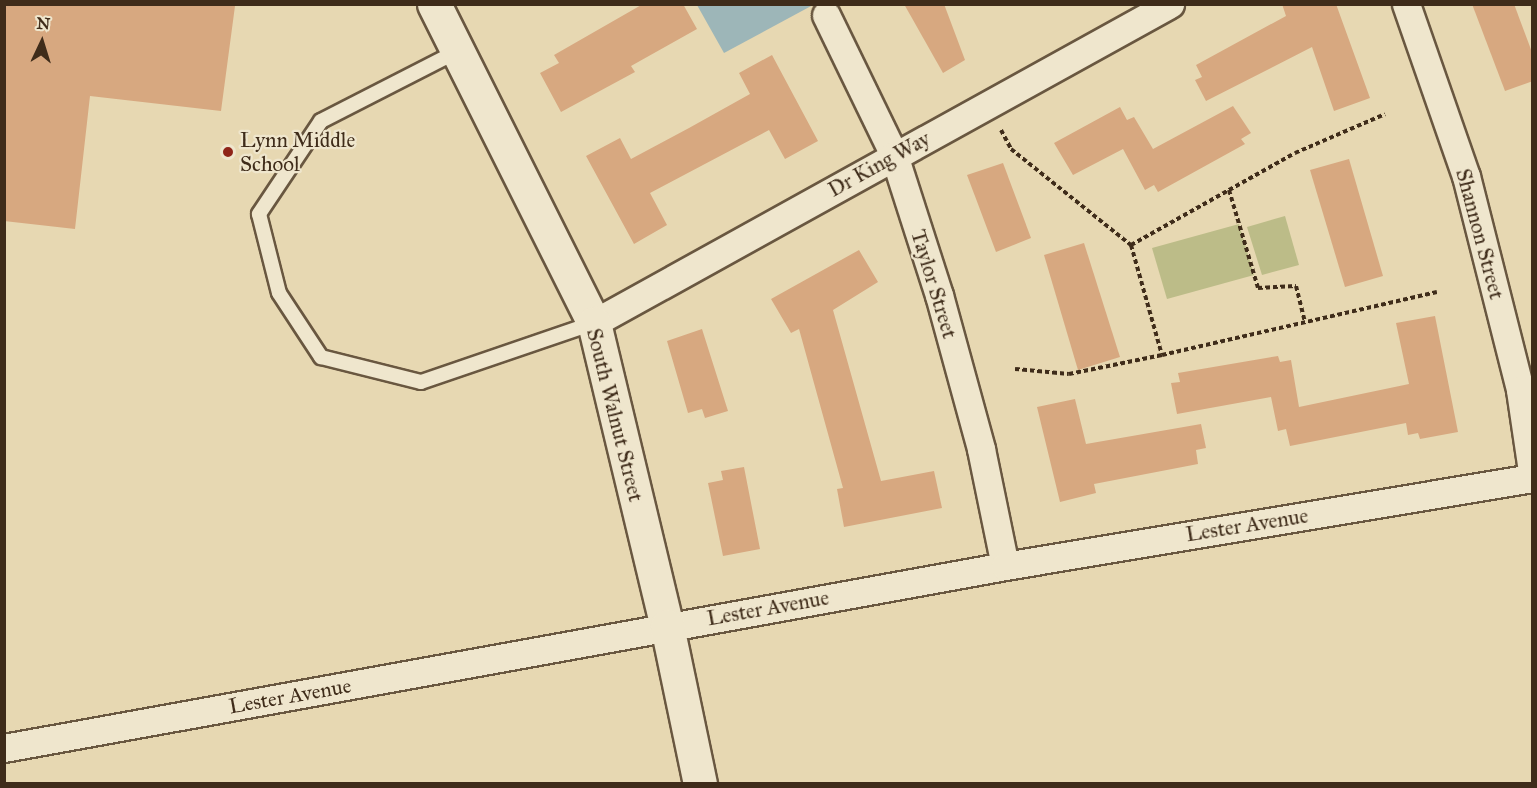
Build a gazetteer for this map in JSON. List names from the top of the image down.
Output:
{
  "streets": {
    "street": [
      "Dr King Way",
      "Shannon Street",
      "Taylor Street",
      "South Walnut Street",
      "Lester Avenue"
    ]
  },
  "crossings": [
    ["Dr King Way", "Taylor Street"],
    ["Dr King Way", "South Walnut Street"],
    ["Taylor Street", "Lester Avenue"],
    ["South Walnut Street", "Lester Avenue"]
  ],
  "places": ["Lynn Middle School"],
  "north": "top"
}
